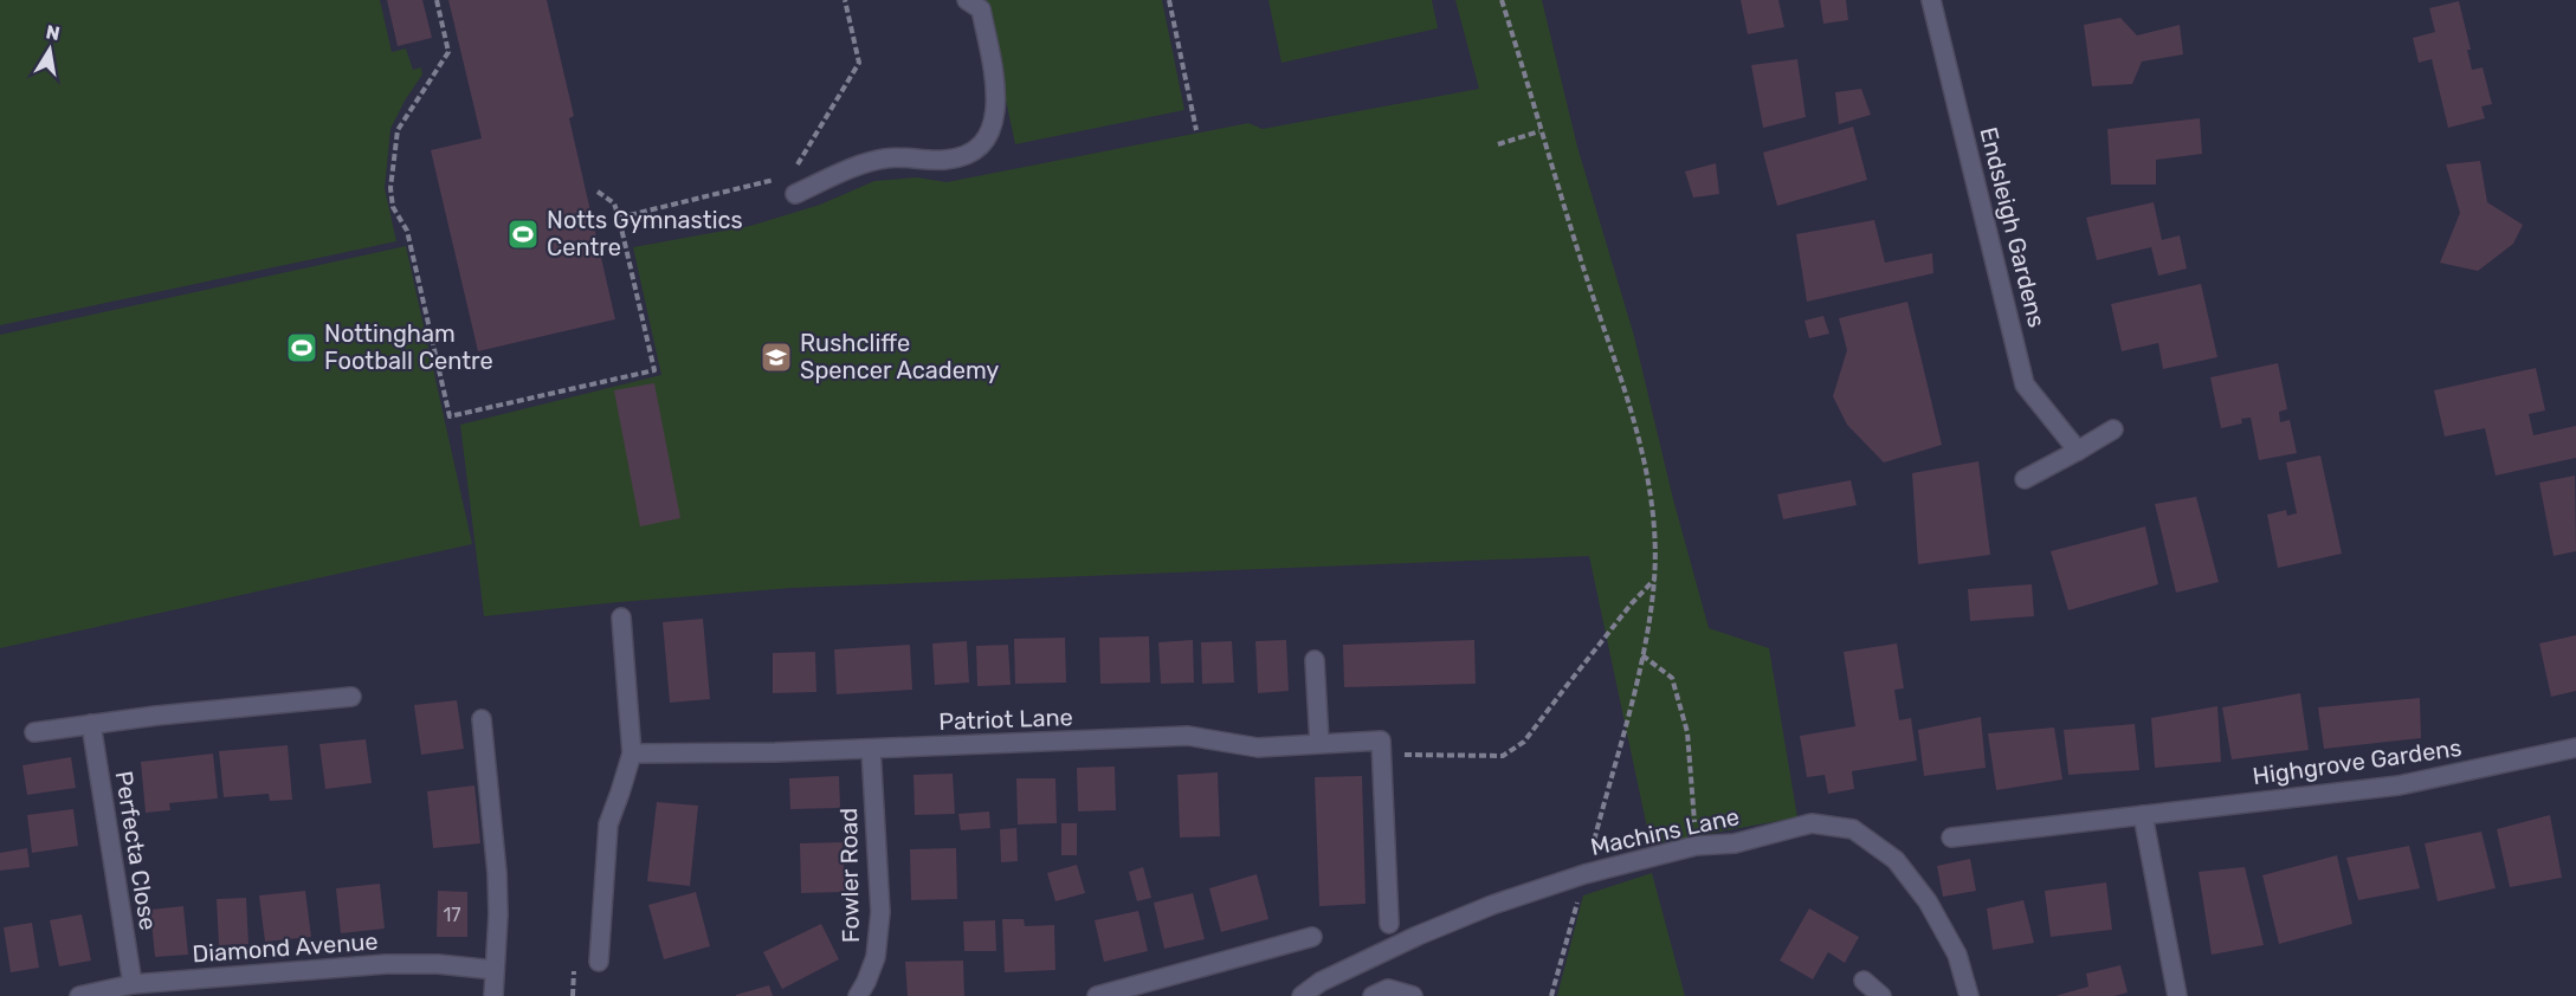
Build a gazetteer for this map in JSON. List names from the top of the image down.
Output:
{
  "streets": {
    "street": [
      "Endsleigh Gardens",
      "Patriot Lane",
      "Highgrove Gardens",
      "Machins Lane",
      "Perfecta Close",
      "Fowler Road",
      "Diamond Avenue"
    ]
  },
  "crossings": [
    ["Patriot Lane", "Fowler Road"],
    ["Perfecta Close", "Diamond Avenue"]
  ],
  "places": {
    "sports": ["Notts Gymnastics Centre", "Nottingham Football Centre"],
    "school or university": ["Rushcliffe Spencer Academy"]
  },
  "house_numbers": ["17"],
  "north": "top"
}
